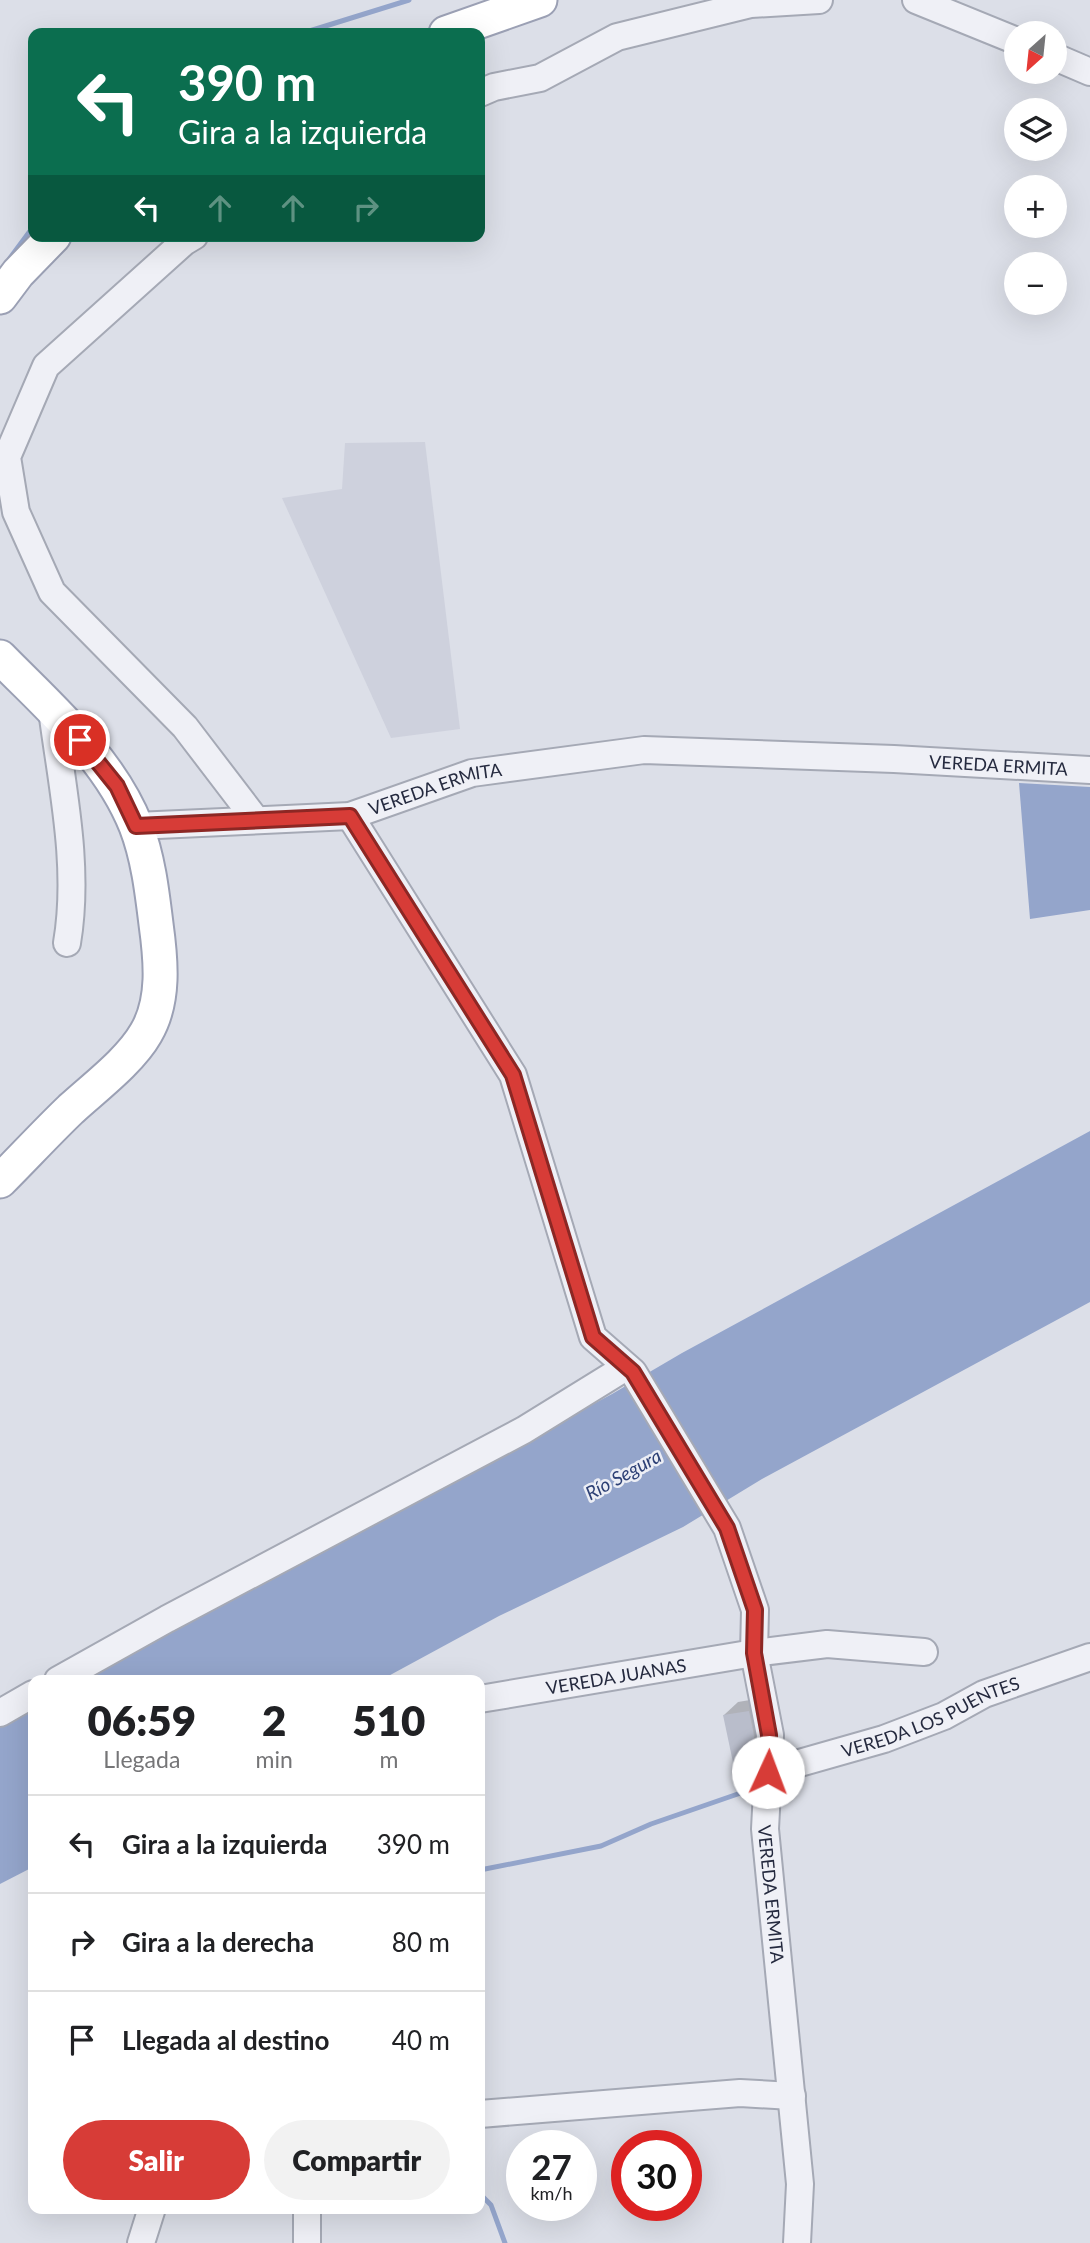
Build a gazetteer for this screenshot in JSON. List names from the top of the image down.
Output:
{
  "streets": {
    "street": ["VEREDA ERMITA", "VEREDA JUANAS", "VEREDA LOS PUENTES"]
  },
  "crossings": [
    ["VEREDA ERMITA", "VEREDA JUANAS"],
    ["VEREDA ERMITA", "VEREDA LOS PUENTES"]
  ],
  "water": ["Río Segura"],
  "north": "bottom left",
  "page": {
    "map_buttons": ["+", "−"],
    "turn": ["390 m", "Gira a la izquierda"],
    "eta": [
      "06:59",
      "Llegada",
      "2",
      "min",
      "510",
      "m"
    ],
    "list": [
      {
        "name": "Gira a la izquierda",
        "value": "390 m"
      },
      {
        "name": "Gira a la derecha",
        "value": "80 m"
      },
      {
        "name": "Llegada al destino",
        "value": "40 m"
      }
    ],
    "buttons": ["Salir", "Compartir"],
    "speed": "27 km/h",
    "limit": "30"
  }
}
